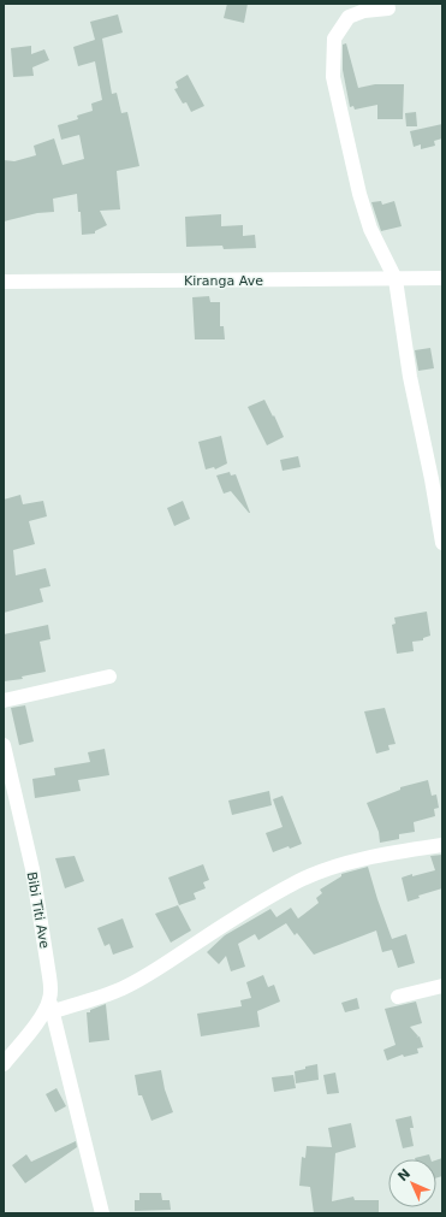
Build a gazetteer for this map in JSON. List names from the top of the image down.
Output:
{
  "streets": {
    "street": ["Kiranga Ave", "Bibi Titi Ave"]
  },
  "north": "top left"
}
